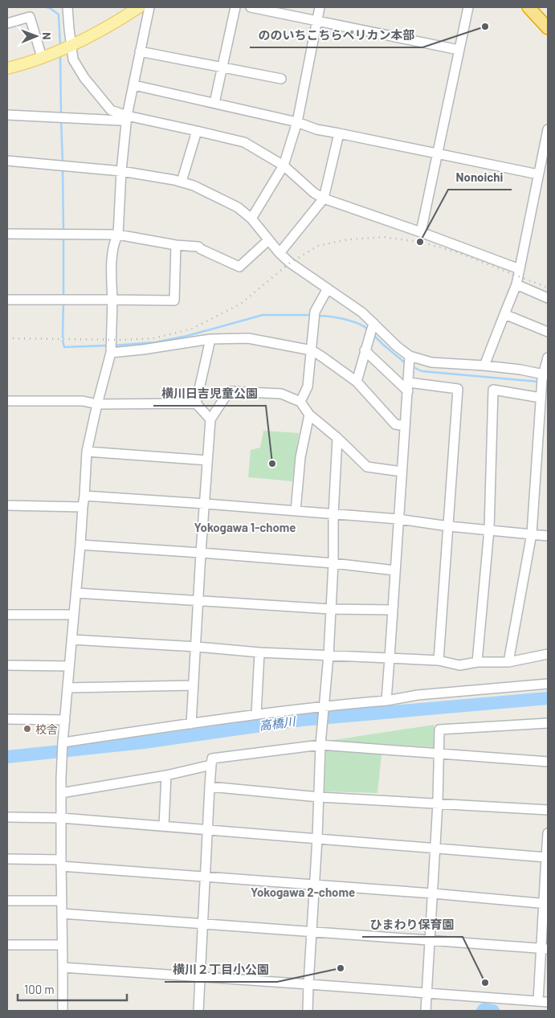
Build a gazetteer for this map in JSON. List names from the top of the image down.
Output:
{
  "districts": ["Yokogawa 1-chome", "Yokogawa 2-chome"],
  "water": ["高橋川"],
  "places": [
    "ののいちこちらペリカン本部",
    "Nonoichi",
    "横川日吉児童公園",
    "校舎",
    "横川２丁目小公園",
    "ひまわり保育園"
  ],
  "scale_bar": "100 m",
  "north": "right"
}
